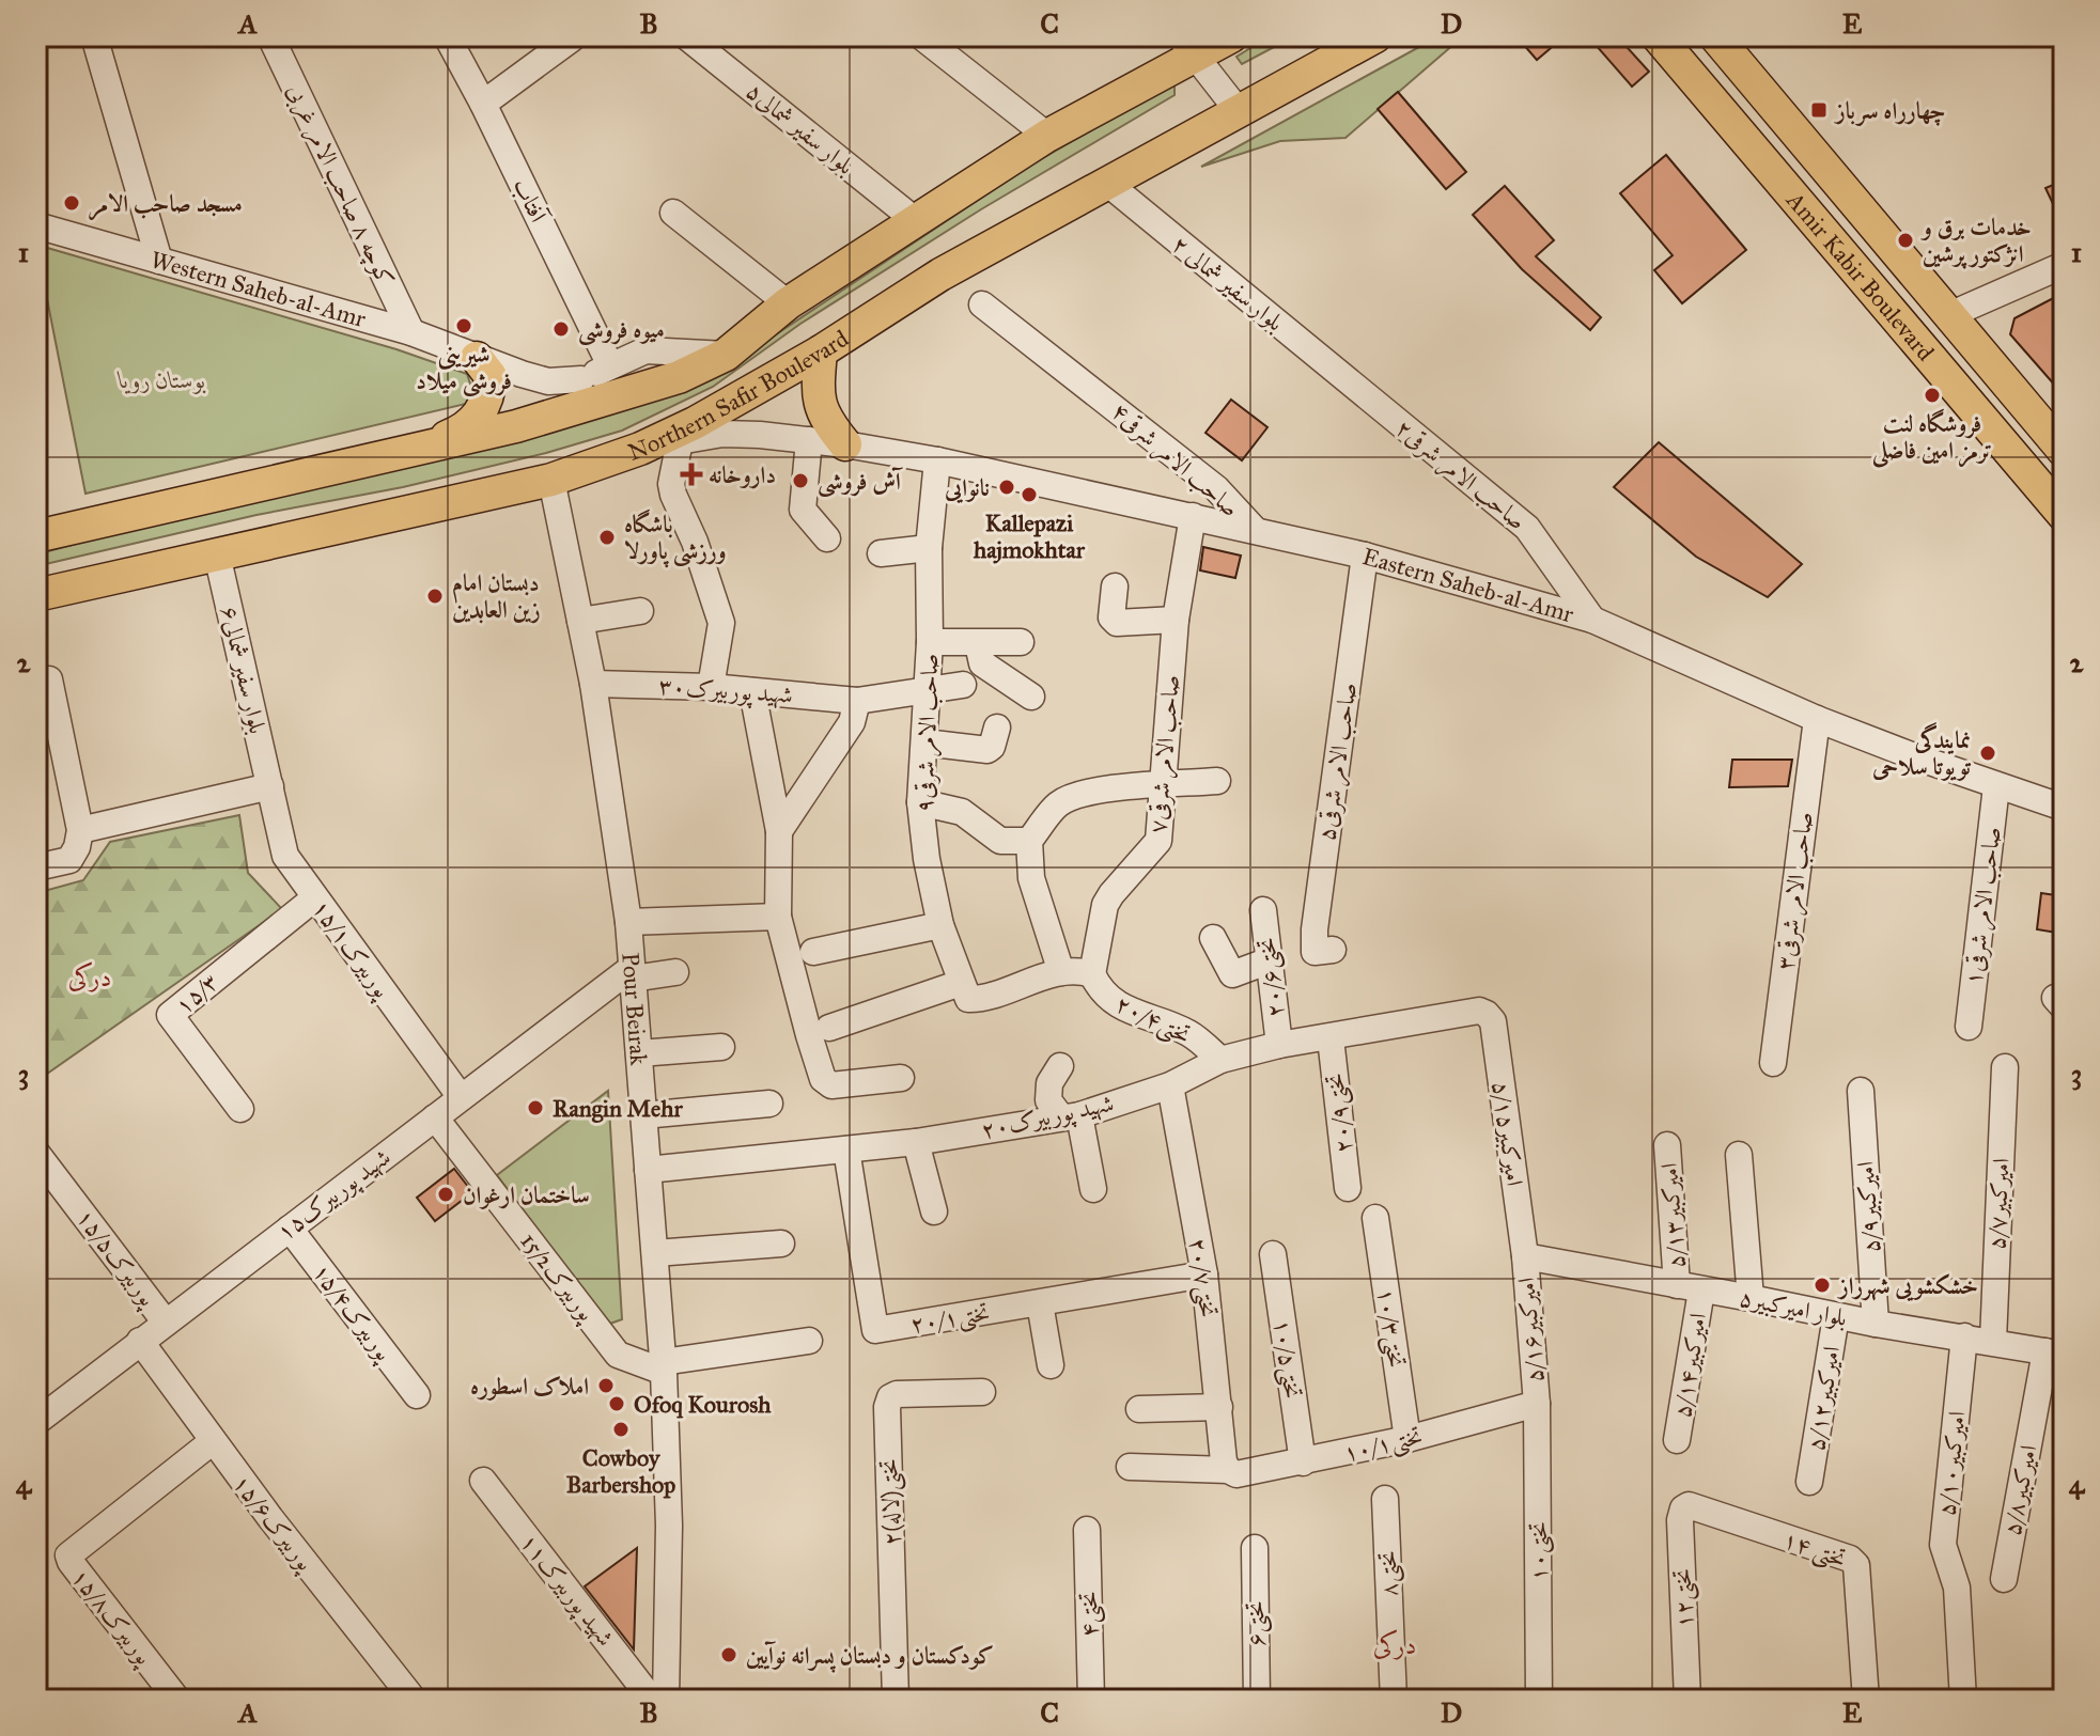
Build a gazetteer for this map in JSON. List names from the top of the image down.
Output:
{
  "streets": {
    "main road": ["Amir Kabir Boulevard", "Northern Safir Boulevard"],
    "street": [
      "بلوار سفیر شمالی۵",
      "کوچه ۸ صاحب الامر غربی",
      "آفتاب",
      "بلوار سفیر شمالی ۲",
      "Western Saheb-al-Amr",
      "صاحب الامر شرقی۴",
      "۲صاحب الامر شرقی",
      "Eastern Saheb-al-Amr",
      "بلوار سفیر شمالی۶",
      "شهید پوربیرک۳۰",
      "صاحب الامر شرقی۹",
      "صاحب الامر شرقی۷",
      "صاحب الامر شرقی۵",
      "صاحب الامر شرقی۳",
      "صاحب الامر شرقی۱",
      "پوربیرک۱۵/۱",
      "تختی۲۰/۶",
      "۱۵/۳",
      "Pour Beirak",
      "تختی۲۰/۴",
      "تختی۲۰/۹",
      "شهید پوربیرک۲۰",
      "امیرکبیر۵/۱۵",
      "شهید پوربیرک۱۵",
      "امیرکبیر۵/۷",
      "امیرکبیر۵/۹",
      "امیرکبیر۵/۱۳",
      "پوربیرک۱۵/۵",
      "پوربیرک15/2",
      "تختی۲۰/۷",
      "بلوار امیرکبیر۵",
      "پوربیرک۱۵/۴",
      "تختی۲۰/۱",
      "تختی۱۰/۳",
      "امیرکبیر۵/۱۶",
      "تختی۱۰/۵",
      "امیرکبیر۵/۱۴",
      "امیرکبیر۵/۱۲",
      "تختی۱۰/۱",
      "امیرکبیر۵/۱۰",
      "امیرکبیر۵/۸",
      "۲تختی(لاله)",
      "پوربیرک۱۵/۶",
      "تختی ۱۴",
      "تختی۱۰",
      "تختی۸",
      "شهید پوربیرک۱۱",
      "تختی۱۲",
      "تختی۴",
      "پوربیرک۱۵/۸",
      "تختی۶"
    ]
  },
  "crossings": [
    ["بلوار سفیر شمالی۵", "Northern Safir Boulevard"],
    ["کوچه ۸ صاحب الامر غربی", "Western Saheb-al-Amr"],
    ["بلوار سفیر شمالی ۲", "Northern Safir Boulevard"],
    ["بلوار سفیر شمالی ۲", "۲صاحب الامر شرقی"],
    ["Northern Safir Boulevard", "Eastern Saheb-al-Amr"],
    ["Northern Safir Boulevard", "بلوار سفیر شمالی۶"],
    ["Northern Safir Boulevard", "Pour Beirak"],
    ["صاحب الامر شرقی۴", "Eastern Saheb-al-Amr"],
    ["۲صاحب الامر شرقی", "Eastern Saheb-al-Amr"],
    ["Eastern Saheb-al-Amr", "صاحب الامر شرقی۹"],
    ["Eastern Saheb-al-Amr", "صاحب الامر شرقی۷"],
    ["Eastern Saheb-al-Amr", "صاحب الامر شرقی۵"],
    ["Eastern Saheb-al-Amr", "صاحب الامر شرقی۳"],
    ["Eastern Saheb-al-Amr", "صاحب الامر شرقی۱"],
    ["بلوار سفیر شمالی۶", "پوربیرک۱۵/۱"],
    ["شهید پوربیرک۳۰", "صاحب الامر شرقی۹"],
    ["شهید پوربیرک۳۰", "Pour Beirak"],
    ["صاحب الامر شرقی۷", "تختی۲۰/۴"],
    ["پوربیرک۱۵/۱", "۱۵/۳"],
    ["پوربیرک۱۵/۱", "شهید پوربیرک۱۵"],
    ["تختی۲۰/۶", "شهید پوربیرک۲۰"],
    ["Pour Beirak", "شهید پوربیرک۲۰"],
    ["Pour Beirak", "شهید پوربیرک۱۵"],
    ["Pour Beirak", "پوربیرک15/2"],
    ["تختی۲۰/۴", "شهید پوربیرک۲۰"],
    ["تختی۲۰/۹", "شهید پوربیرک۲۰"],
    ["شهید پوربیرک۲۰", "امیرکبیر۵/۱۵"],
    ["شهید پوربیرک۲۰", "تختی۲۰/۷"],
    ["شهید پوربیرک۲۰", "تختی۲۰/۱"],
    ["امیرکبیر۵/۱۵", "بلوار امیرکبیر۵"],
    ["امیرکبیر۵/۱۵", "امیرکبیر۵/۱۶"],
    ["شهید پوربیرک۱۵", "پوربیرک۱۵/۵"],
    ["شهید پوربیرک۱۵", "پوربیرک15/2"],
    ["شهید پوربیرک۱۵", "پوربیرک۱۵/۴"],
    ["شهید پوربیرک۱۵", "پوربیرک۱۵/۶"],
    ["امیرکبیر۵/۷", "بلوار امیرکبیر۵"],
    ["امیرکبیر۵/۹", "بلوار امیرکبیر۵"],
    ["امیرکبیر۵/۱۳", "بلوار امیرکبیر۵"],
    ["امیرکبیر۵/۱۳", "امیرکبیر۵/۱۴"],
    ["تختی۲۰/۷", "تختی۲۰/۱"],
    ["تختی۲۰/۷", "تختی۱۰/۱"],
    ["بلوار امیرکبیر۵", "امیرکبیر۵/۱۶"],
    ["بلوار امیرکبیر۵", "امیرکبیر۵/۱۴"],
    ["بلوار امیرکبیر۵", "امیرکبیر۵/۱۲"],
    ["بلوار امیرکبیر۵", "امیرکبیر۵/۱۰"],
    ["بلوار امیرکبیر۵", "امیرکبیر۵/۸"],
    ["تختی۱۰/۳", "تختی۱۰/۱"],
    ["امیرکبیر۵/۱۶", "تختی۱۰/۱"],
    ["امیرکبیر۵/۱۶", "تختی۱۰"],
    ["تختی۱۰/۵", "تختی۱۰/۱"],
    ["تختی۱۰/۱", "تختی۱۰"],
    ["پوربیرک۱۵/۶", "پوربیرک۱۵/۸"],
    ["تختی ۱۴", "تختی۱۲"]
  ],
  "districts": ["درکی", "درکی"],
  "parks": ["بوستان رویا"],
  "places": {
    "transit": ["چهارراه سرباز"],
    "other": [
      "مسجد صاحب الامر",
      "خدمات برق و انژکتور پرشین",
      "شیرینی فروشی میلاد",
      "میوه فروشی",
      "فروشگاه لنت ترمز امین فاضلی",
      "آش فروشی",
      "نانوایی",
      "Kallepazi hajmokhtar",
      "باشگاه ورزشی پاورلا",
      "دبستان امام زین العابدین",
      "نمایندگی تویوتا سلاحی",
      "Rangin Mehr",
      "ساختمان ارغوان",
      "خشکشویی شهرراز",
      "املاک اسطوره",
      "Ofoq Kourosh",
      "Cowboy Barbershop",
      "کودکستان و دبستان پسرانه نوآیین"
    ],
    "health": ["داروخانه"]
  },
  "grid": {
    "columns": [
      "A",
      "B",
      "C",
      "D",
      "E"
    ],
    "rows": [
      "1",
      "2",
      "3",
      "4"
    ]
  }
}
